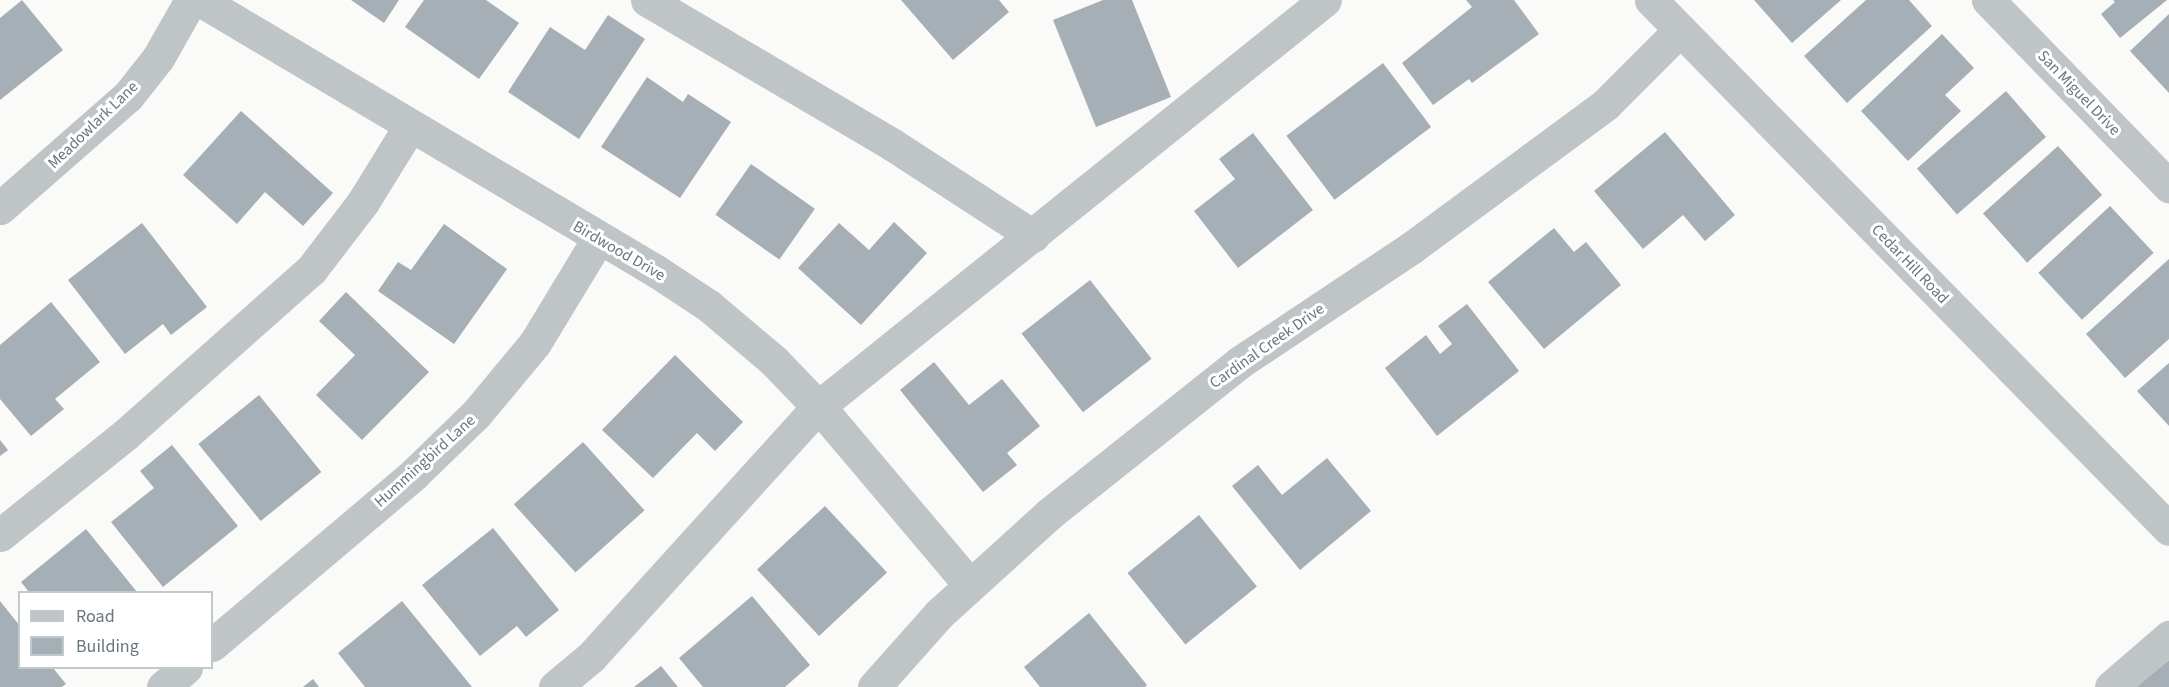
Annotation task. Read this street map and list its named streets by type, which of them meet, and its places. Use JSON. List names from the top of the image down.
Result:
{
  "streets": {
    "street": [
      "San Miguel Drive",
      "Meadowlark Lane",
      "Birdwood Drive",
      "Cedar Hill Road",
      "Cardinal Creek Drive",
      "Hummingbird Lane"
    ]
  },
  "crossings": [
    ["Birdwood Drive", "Cardinal Creek Drive"],
    ["Birdwood Drive", "Hummingbird Lane"],
    ["Cedar Hill Road", "Cardinal Creek Drive"]
  ],
  "legend": ["Road", "Building"]
}
